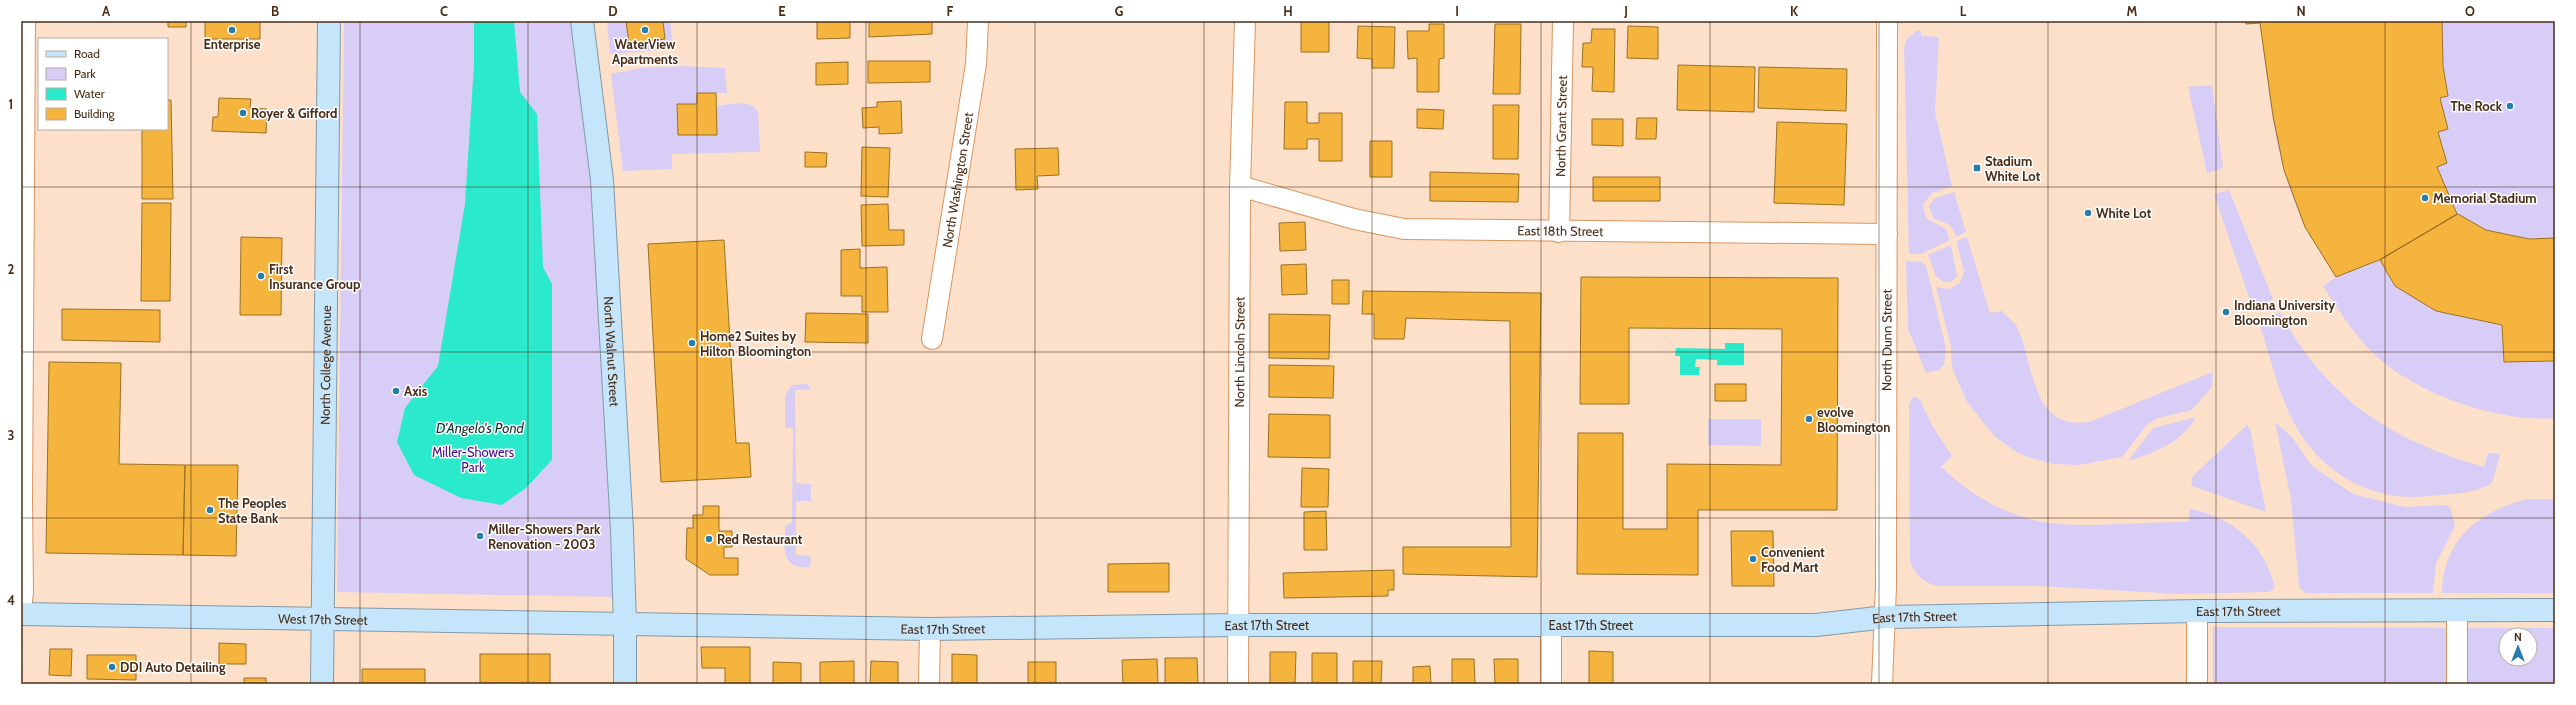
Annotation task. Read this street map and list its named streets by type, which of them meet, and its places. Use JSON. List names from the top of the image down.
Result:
{
  "streets": {
    "main road": [
      "North Walnut Street",
      "North College Avenue",
      "East 17th Street",
      "West 17th Street"
    ],
    "street": [
      "North Grant Street",
      "North Washington Street",
      "East 18th Street",
      "North Dunn Street",
      "North Lincoln Street"
    ]
  },
  "crossings": [
    ["North Grant Street", "East 18th Street"],
    ["East 18th Street", "North Dunn Street"],
    ["East 18th Street", "North Lincoln Street"],
    ["North Dunn Street", "East 17th Street"],
    ["North Walnut Street", "East 17th Street"],
    ["North Walnut Street", "West 17th Street"],
    ["North Lincoln Street", "East 17th Street"],
    ["North College Avenue", "West 17th Street"],
    ["East 17th Street", "West 17th Street"]
  ],
  "water": ["D'Angelo's Pond"],
  "parks": ["Miller-Showers Park"],
  "places": {
    "other": [
      "Enterprise",
      "WaterView Apartments",
      "The Rock",
      "Royer & Gifford",
      "Memorial Stadium",
      "White Lot",
      "First Insurance Group",
      "Indiana University Bloomington",
      "Home2 Suites by Hilton Bloomington",
      "Axis",
      "evolve Bloomington",
      "The Peoples State Bank",
      "Miller-Showers Park Renovation - 2003",
      "Red Restaurant",
      "Convenient Food Mart",
      "DDI Auto Detailing"
    ],
    "transit": ["Stadium White Lot"]
  },
  "legend": [
    "Road",
    "Park",
    "Water",
    "Building"
  ],
  "north": "top",
  "grid": {
    "columns": [
      "A",
      "B",
      "C",
      "D",
      "E",
      "F",
      "G",
      "H",
      "I",
      "J",
      "K",
      "L",
      "M",
      "N",
      "O"
    ],
    "rows": [
      "1",
      "2",
      "3",
      "4"
    ]
  }
}
